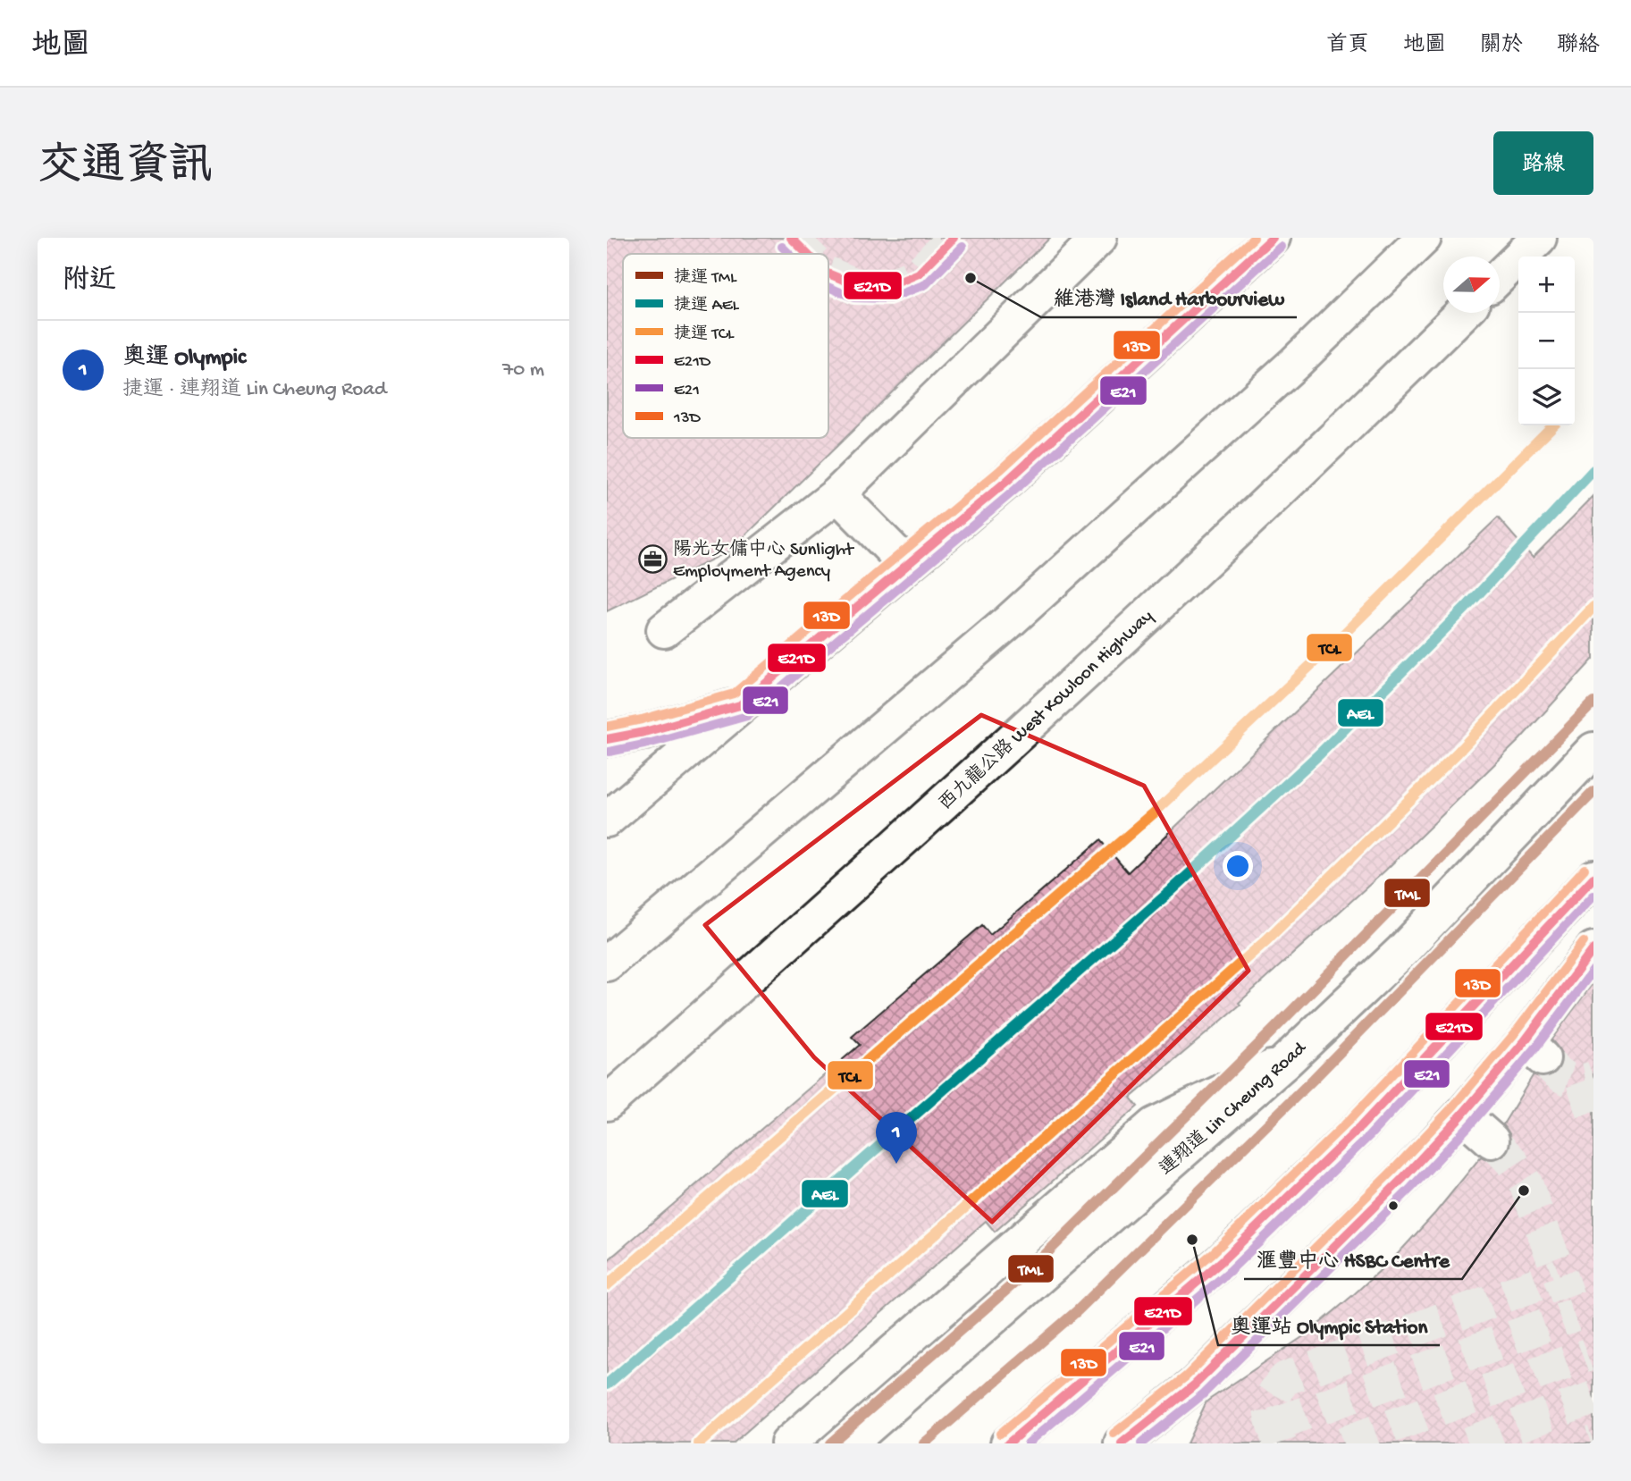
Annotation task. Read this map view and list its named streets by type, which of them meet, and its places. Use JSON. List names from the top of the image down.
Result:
{
  "streets": {
    "main road": ["西九龍公路 West Kowloon Highway", "連翔道 Lin Cheung Road"]
  },
  "places": {
    "other": ["維港灣 Island Harbourview", "滙豐中心 HSBC Centre", "奧運站 Olympic Station"],
    "office": ["陽光女傭中心 Sunlight Employment Agency"]
  },
  "lines": [
    "transit line E21D",
    "transit line 13D",
    "transit line E21",
    "metro line TCL",
    "metro line AEL",
    "metro line TML"
  ],
  "legend": [
    "捷運 TML",
    "捷運 AEL",
    "捷運 TCL",
    "E21D",
    "E21",
    "13D"
  ],
  "north": "right",
  "page": {
    "header": "地圖",
    "nav": [
      "首頁",
      "地圖",
      "關於",
      "聯絡"
    ],
    "title": "交通資訊",
    "buttons": "路線",
    "heading": "附近",
    "map_buttons": ["+", "−"],
    "list": [
      {
        "mark": "1",
        "name": "奧運 Olympic",
        "note": "捷運 · 連翔道 Lin Cheung Road",
        "value": "70 m"
      }
    ],
    "pins": "1"
  }
}
